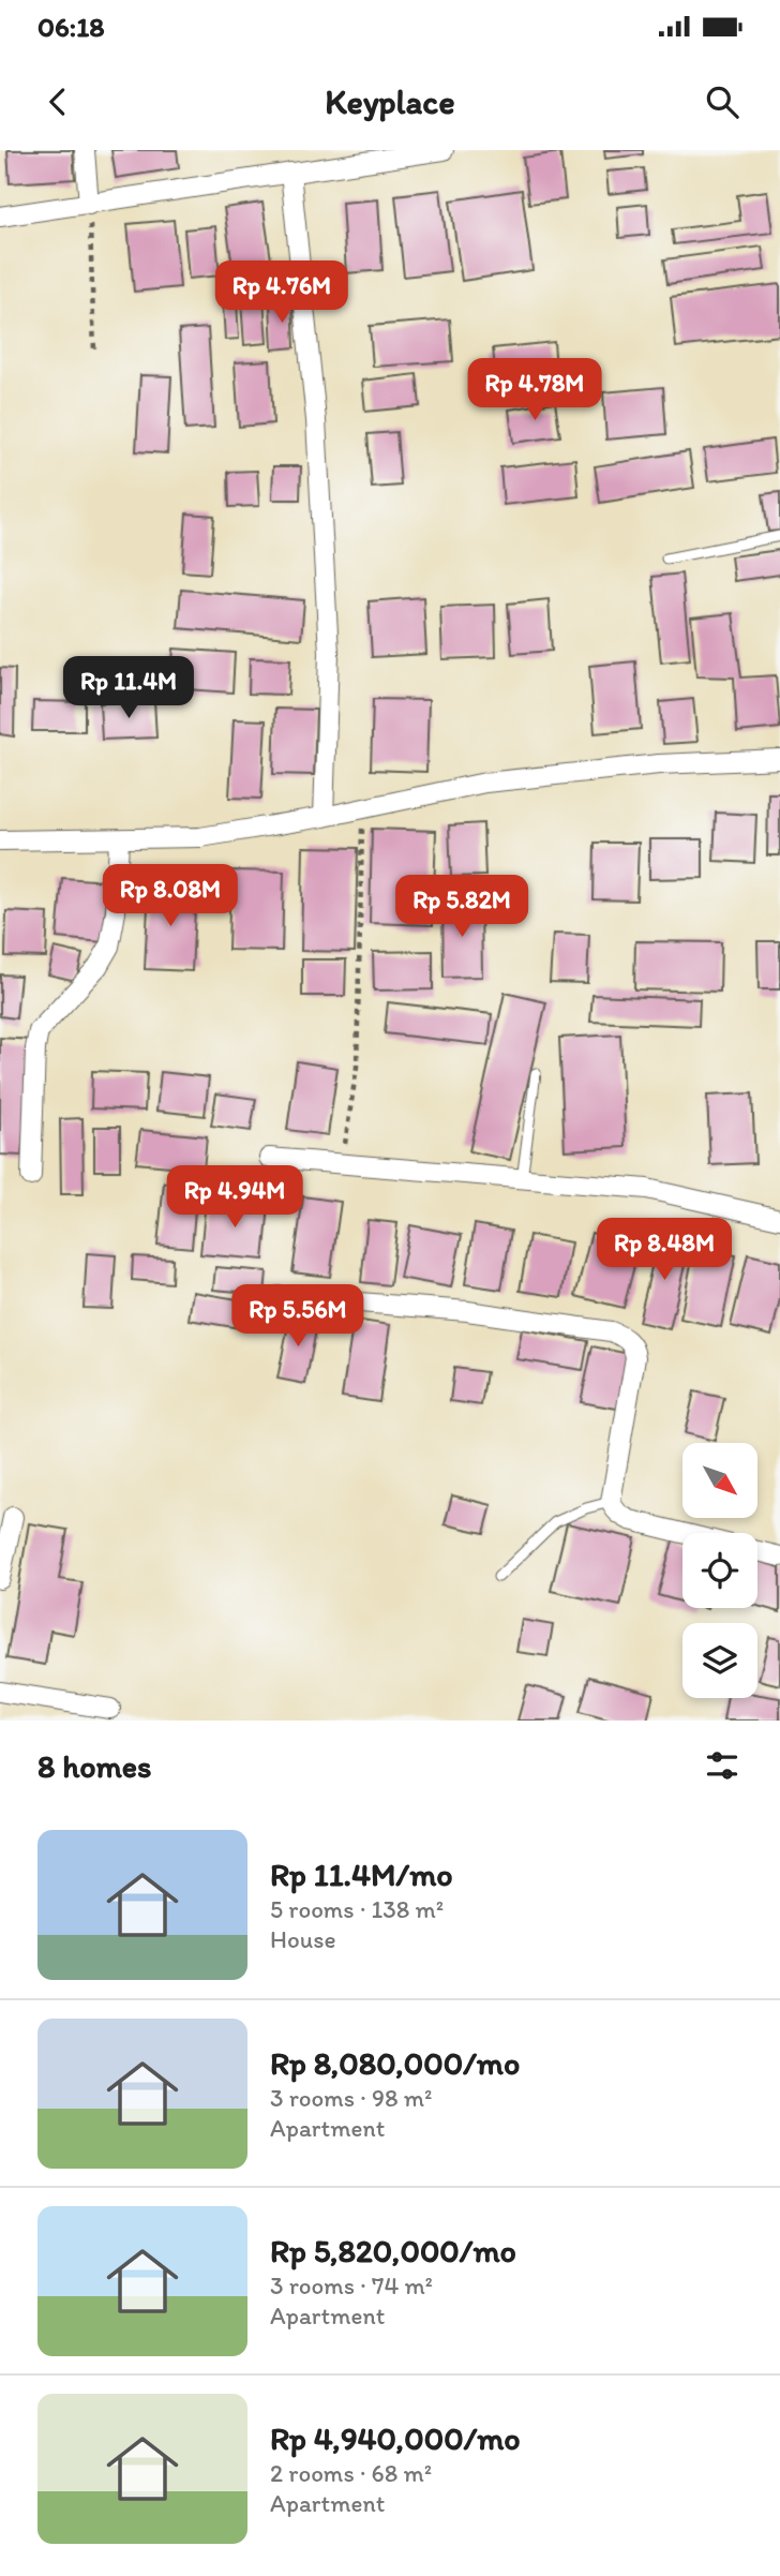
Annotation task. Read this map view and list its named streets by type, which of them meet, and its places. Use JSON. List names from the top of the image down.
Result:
{
  "north": "bottom right",
  "page": {
    "status": "06:18",
    "header": "Keyplace",
    "price": [
      "Rp 4.76M",
      "Rp 4.78M",
      "Rp 11.4M",
      "Rp 8.08M",
      "Rp 5.82M",
      "Rp 4.94M",
      "Rp 8.48M",
      "Rp 5.56M"
    ],
    "heading": "8 homes",
    "list": [
      {
        "name": "Rp 11.4M/mo",
        "note": "5 rooms · 138 m² · House"
      },
      {
        "name": "Rp 8,080,000/mo",
        "note": "3 rooms · 98 m² · Apartment"
      },
      {
        "name": "Rp 5,820,000/mo",
        "note": "3 rooms · 74 m² · Apartment"
      },
      {
        "name": "Rp 4,940,000/mo",
        "note": "2 rooms · 68 m² · Apartment"
      }
    ]
  }
}
